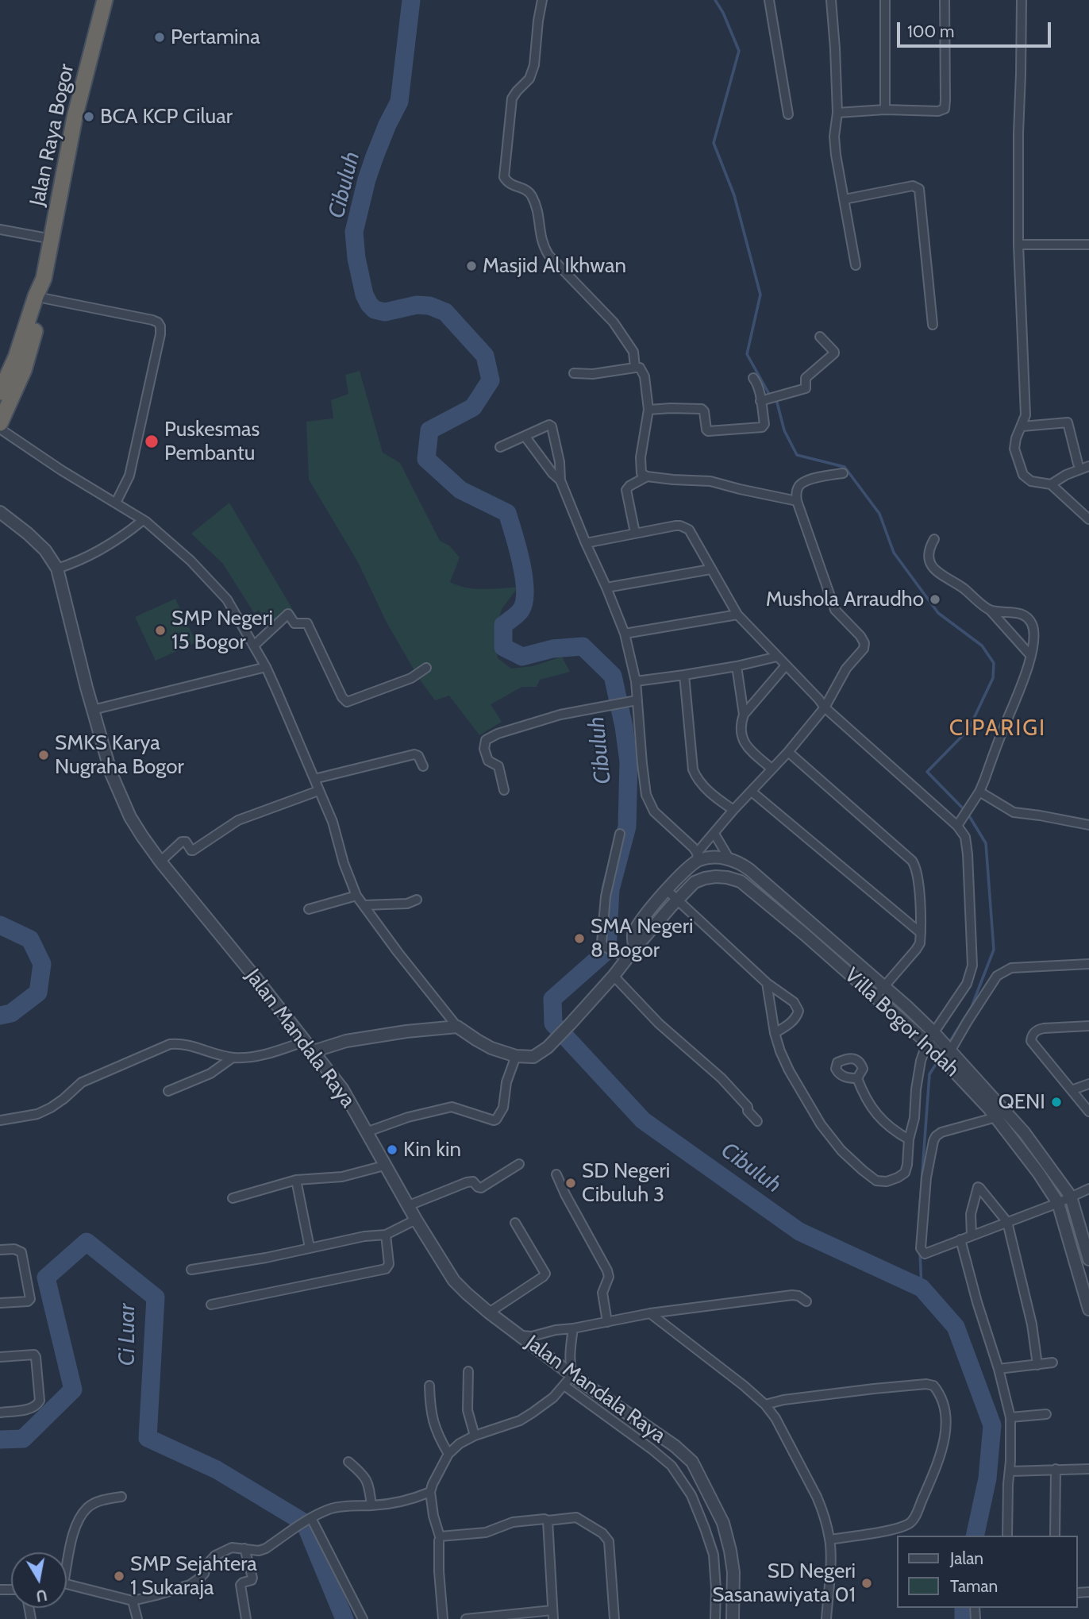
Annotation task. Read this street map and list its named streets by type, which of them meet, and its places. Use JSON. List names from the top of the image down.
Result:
{
  "streets": {
    "highway": ["Jalan Raya Bogor"],
    "street": ["Villa Bogor Indah", "Jalan Mandala Raya"]
  },
  "districts": ["CIPARIGI"],
  "water": ["Cibuluh", "Ci Luar"],
  "places": [
    "Pertamina",
    "BCA KCP Ciluar",
    "Masjid Al Ikhwan",
    "Puskesmas Pembantu",
    "Mushola Arraudho",
    "SMP Negeri 15 Bogor",
    "SMKS Karya Nugraha Bogor",
    "SMA Negeri 8 Bogor",
    "QENI",
    "Kin kin",
    "SD Negeri Cibuluh 3",
    "SMP Sejahtera 1 Sukaraja",
    "SD Negeri Sasanawiyata 01"
  ],
  "legend": ["Jalan", "Taman"],
  "scale_bar": "100 m",
  "north": "bottom"
}
